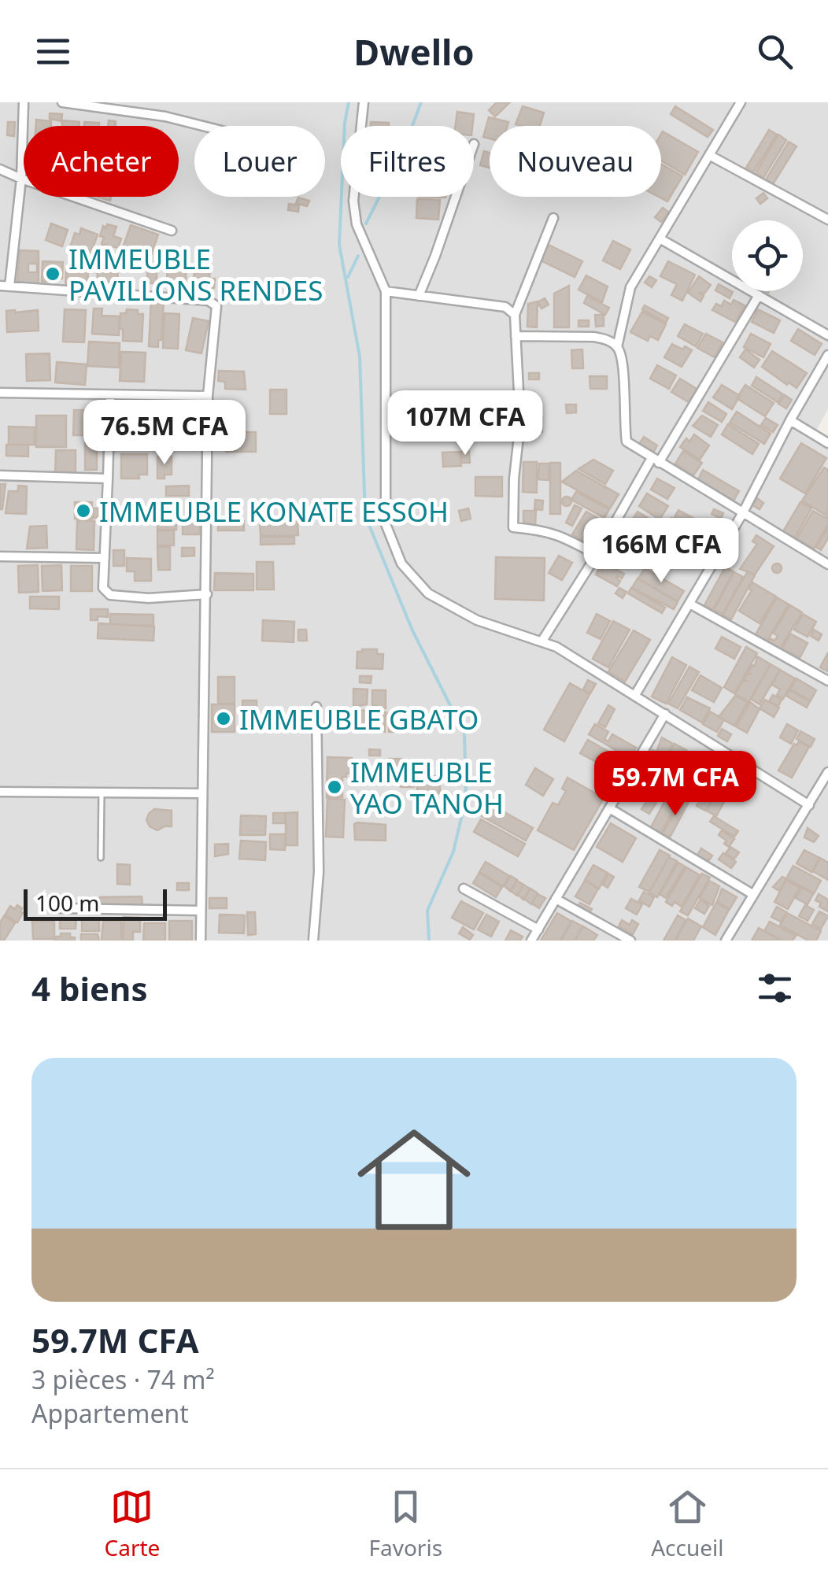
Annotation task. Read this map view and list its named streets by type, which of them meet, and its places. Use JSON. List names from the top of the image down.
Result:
{
  "places": [
    "IMMEUBLE PAVILLONS RENDES",
    "IMMEUBLE KONATE ESSOH",
    "IMMEUBLE GBATO",
    "IMMEUBLE YAO TANOH"
  ],
  "scale_bar": "100 m",
  "page": {
    "header": "Dwello",
    "chip": [
      "Acheter",
      "Louer",
      "Filtres",
      "Nouveau"
    ],
    "price": [
      "107M CFA",
      "76.5M CFA",
      "166M CFA",
      "59.7M CFA"
    ],
    "scale": "100 m",
    "heading": "4 biens",
    "list": [
      {
        "name": "59.7M CFA",
        "note": "3 pièces · 74 m² · Appartement"
      }
    ],
    "tabs": ["Carte", "Favoris", "Accueil"]
  }
}
